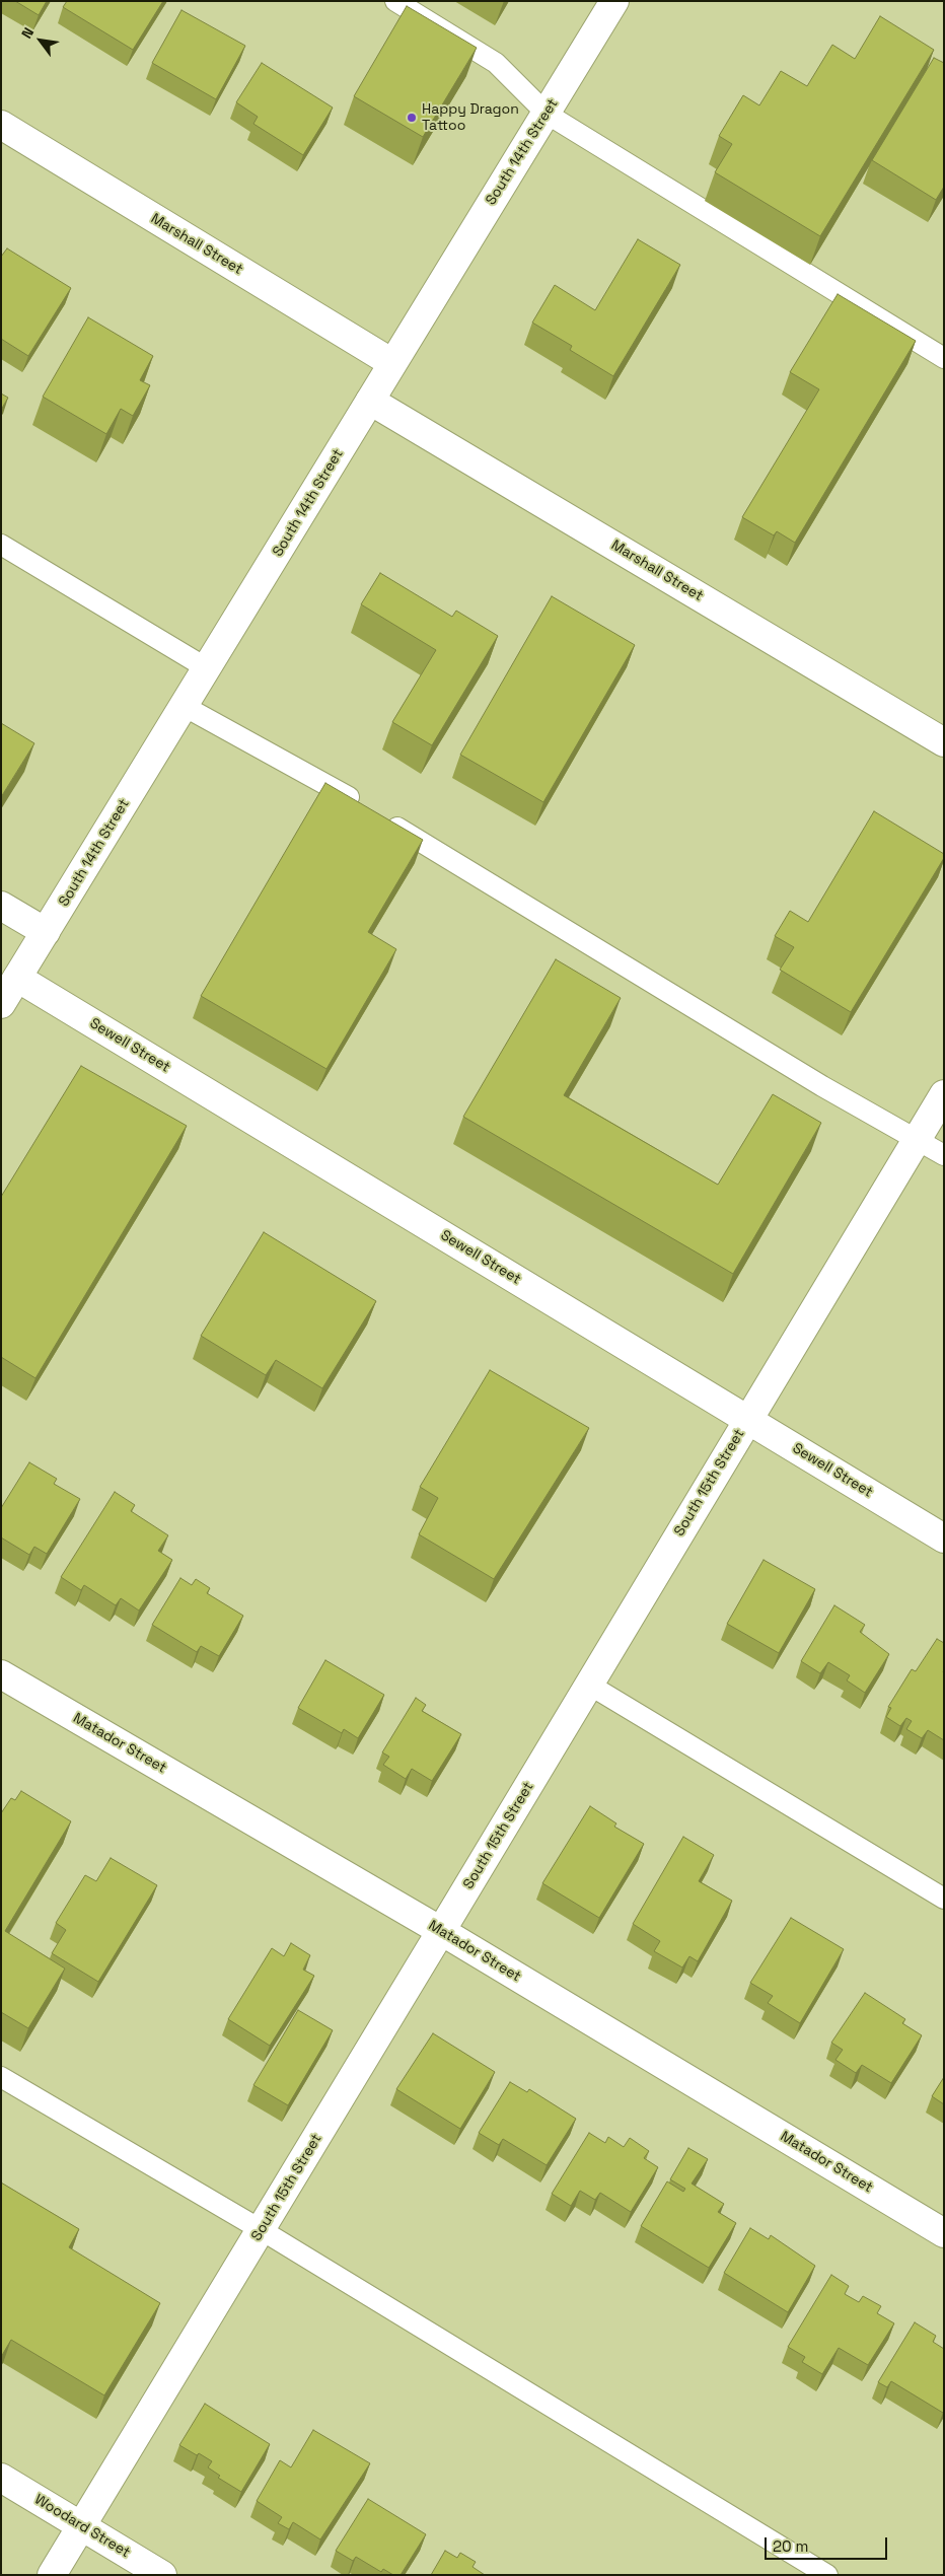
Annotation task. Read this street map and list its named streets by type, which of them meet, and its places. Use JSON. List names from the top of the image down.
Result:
{
  "streets": {
    "street": [
      "South 14th Street",
      "Marshall Street",
      "Sewell Street",
      "South 15th Street",
      "Matador Street",
      "Woodard Street"
    ]
  },
  "crossings": [
    ["South 14th Street", "Marshall Street"],
    ["South 14th Street", "Sewell Street"],
    ["Sewell Street", "South 15th Street"],
    ["South 15th Street", "Matador Street"],
    ["South 15th Street", "Woodard Street"]
  ],
  "places": ["Happy Dragon Tattoo"],
  "scale_bar": "20 m",
  "north": "top left"
}
